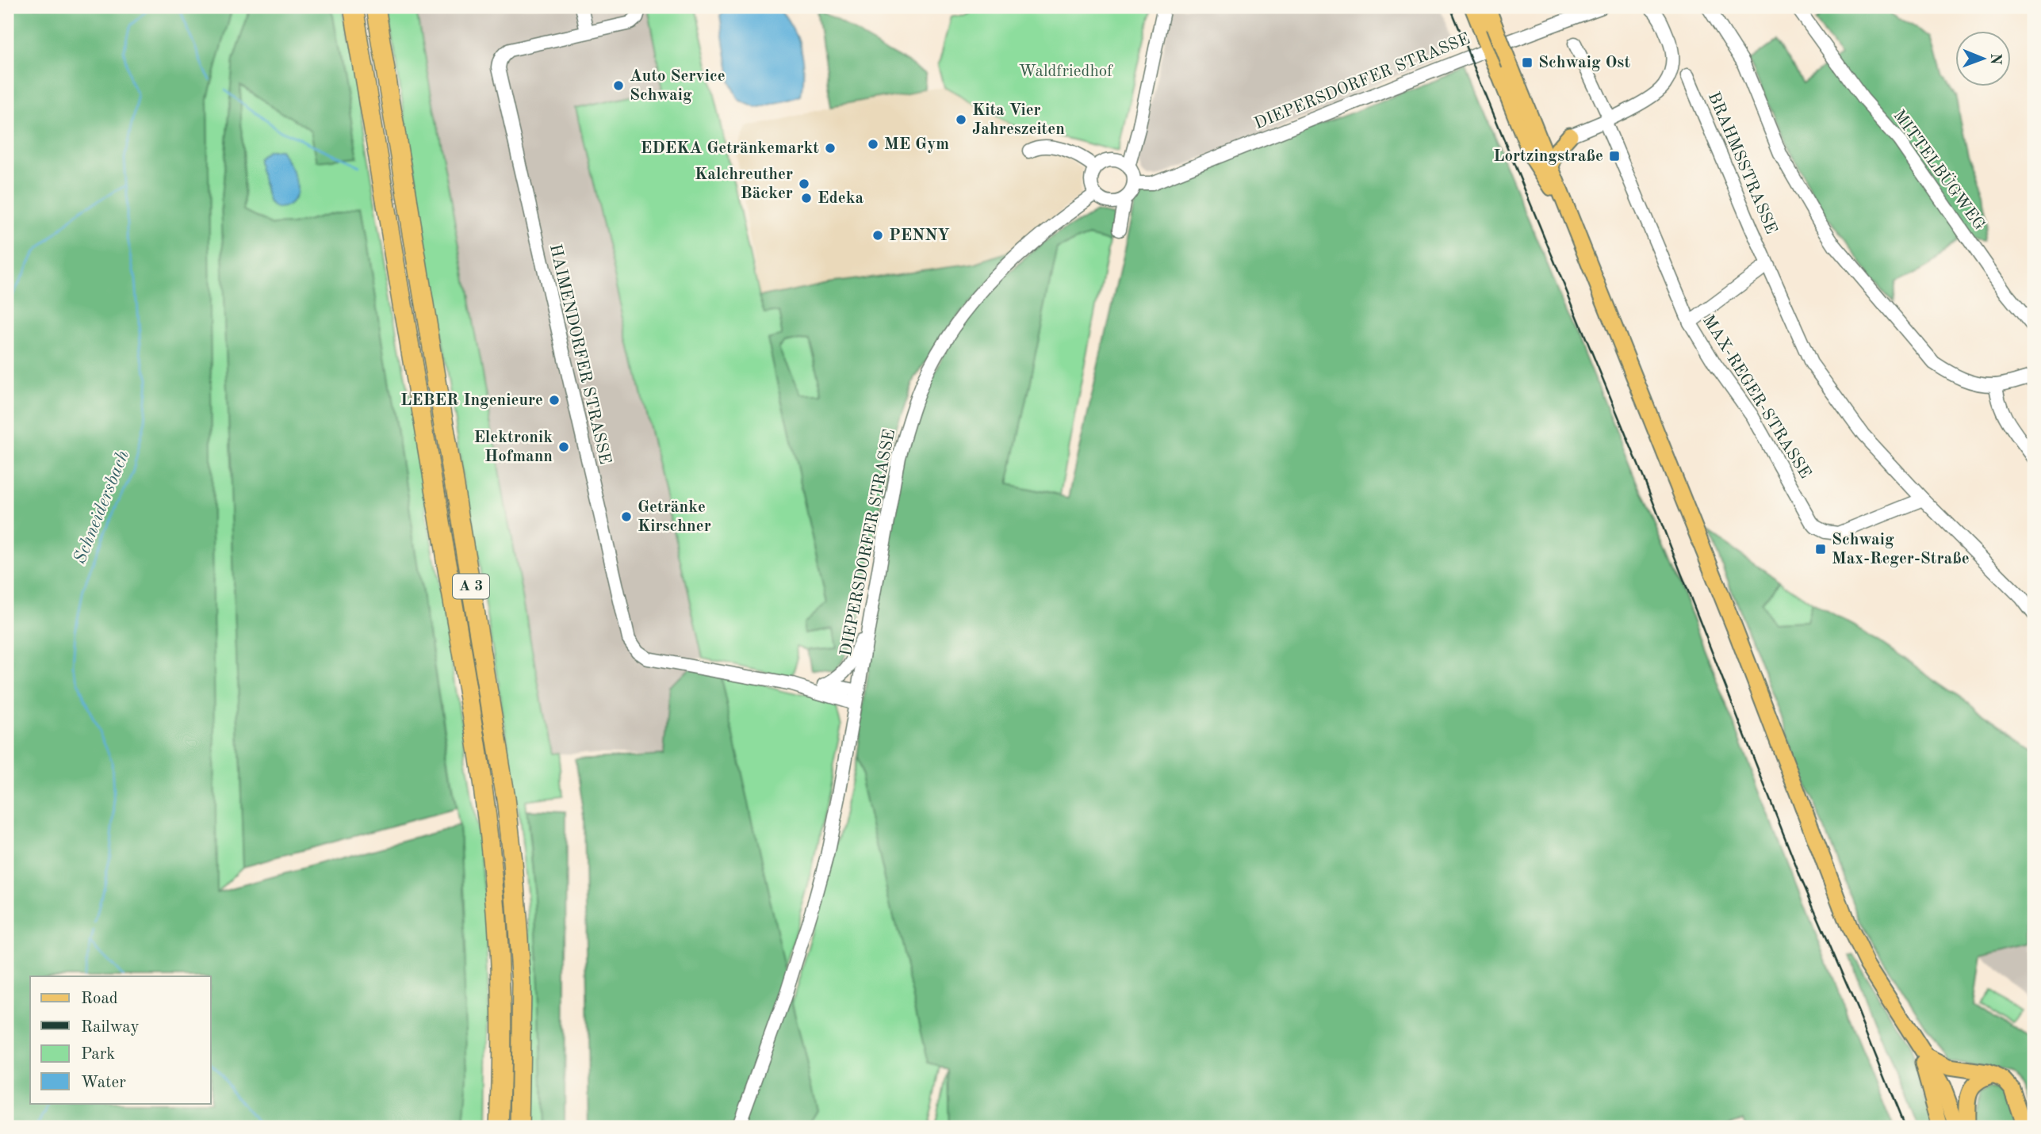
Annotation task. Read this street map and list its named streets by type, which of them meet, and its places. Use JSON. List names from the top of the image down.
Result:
{
  "streets": {
    "highway": ["A 3"],
    "street": [
      "DIEPERSDORFER STRASSE",
      "BRAHMSSTRASSE",
      "MITTELBÜGWEG",
      "HAIMENDORFER STRASSE",
      "MAX-REGER-STRASSE"
    ]
  },
  "crossings": [
    ["DIEPERSDORFER STRASSE", "HAIMENDORFER STRASSE"],
    ["BRAHMSSTRASSE", "MAX-REGER-STRASSE"]
  ],
  "water": ["Schneidersbach"],
  "parks": ["Waldfriedhof"],
  "places": {
    "transit": ["Schwaig Ost", "Lortzingstraße", "Schwaig Max-Reger-Straße"],
    "other": [
      "Auto Service Schwaig",
      "Kita Vier Jahreszeiten",
      "ME Gym",
      "EDEKA Getränkemarkt",
      "Kalchreuther Bäcker",
      "Edeka",
      "PENNY",
      "LEBER Ingenieure",
      "Elektronik Hofmann",
      "Getränke Kirschner"
    ]
  },
  "legend": [
    "Road",
    "Railway",
    "Park",
    "Water"
  ],
  "north": "right"
}
